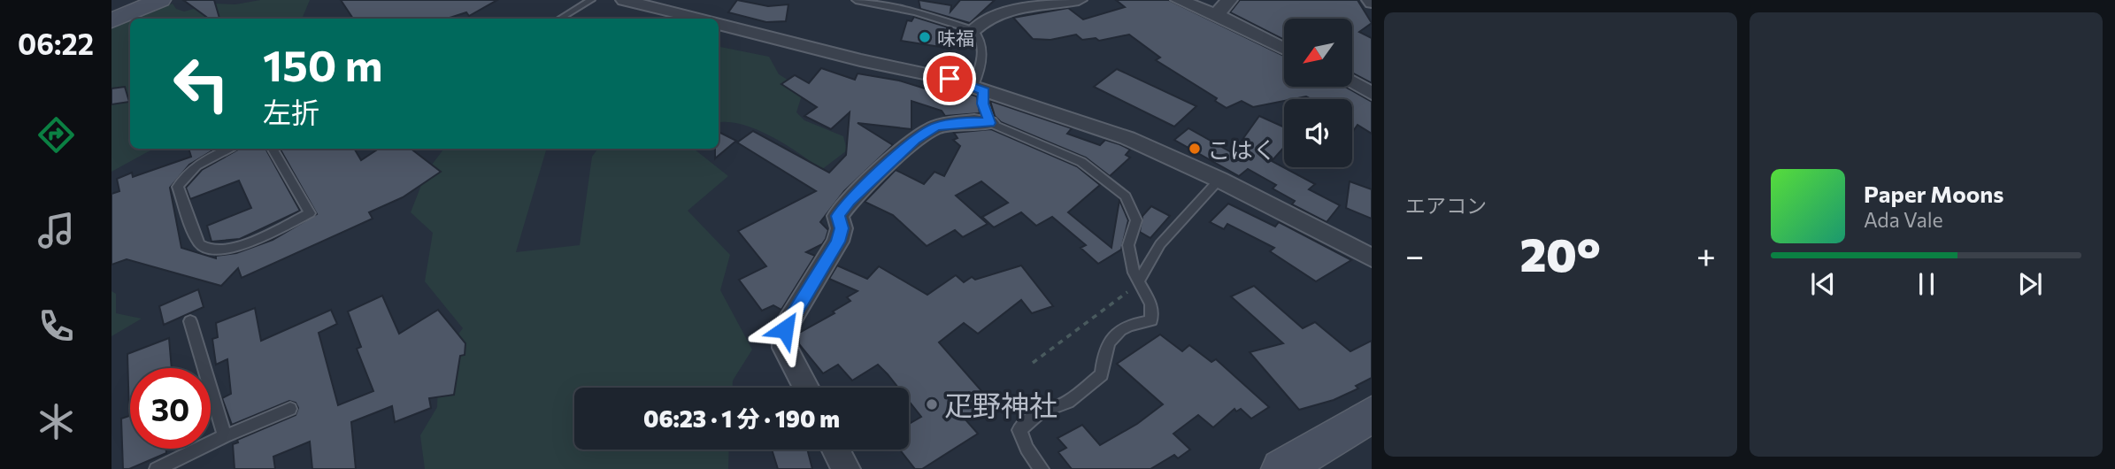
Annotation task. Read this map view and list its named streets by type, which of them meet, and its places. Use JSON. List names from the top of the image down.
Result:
{
  "places": ["味福", "こはく", "疋野神社"],
  "north": "bottom left",
  "page": {
    "tabs": "06:22",
    "tile": "エアコン",
    "turn": ["150 m", "左折"],
    "song": ["Paper Moons", "Ada Vale"],
    "heat": ["−", "20°", "+"],
    "limit": "30",
    "trip": "06:23 · 1 分 · 190 m"
  }
}
